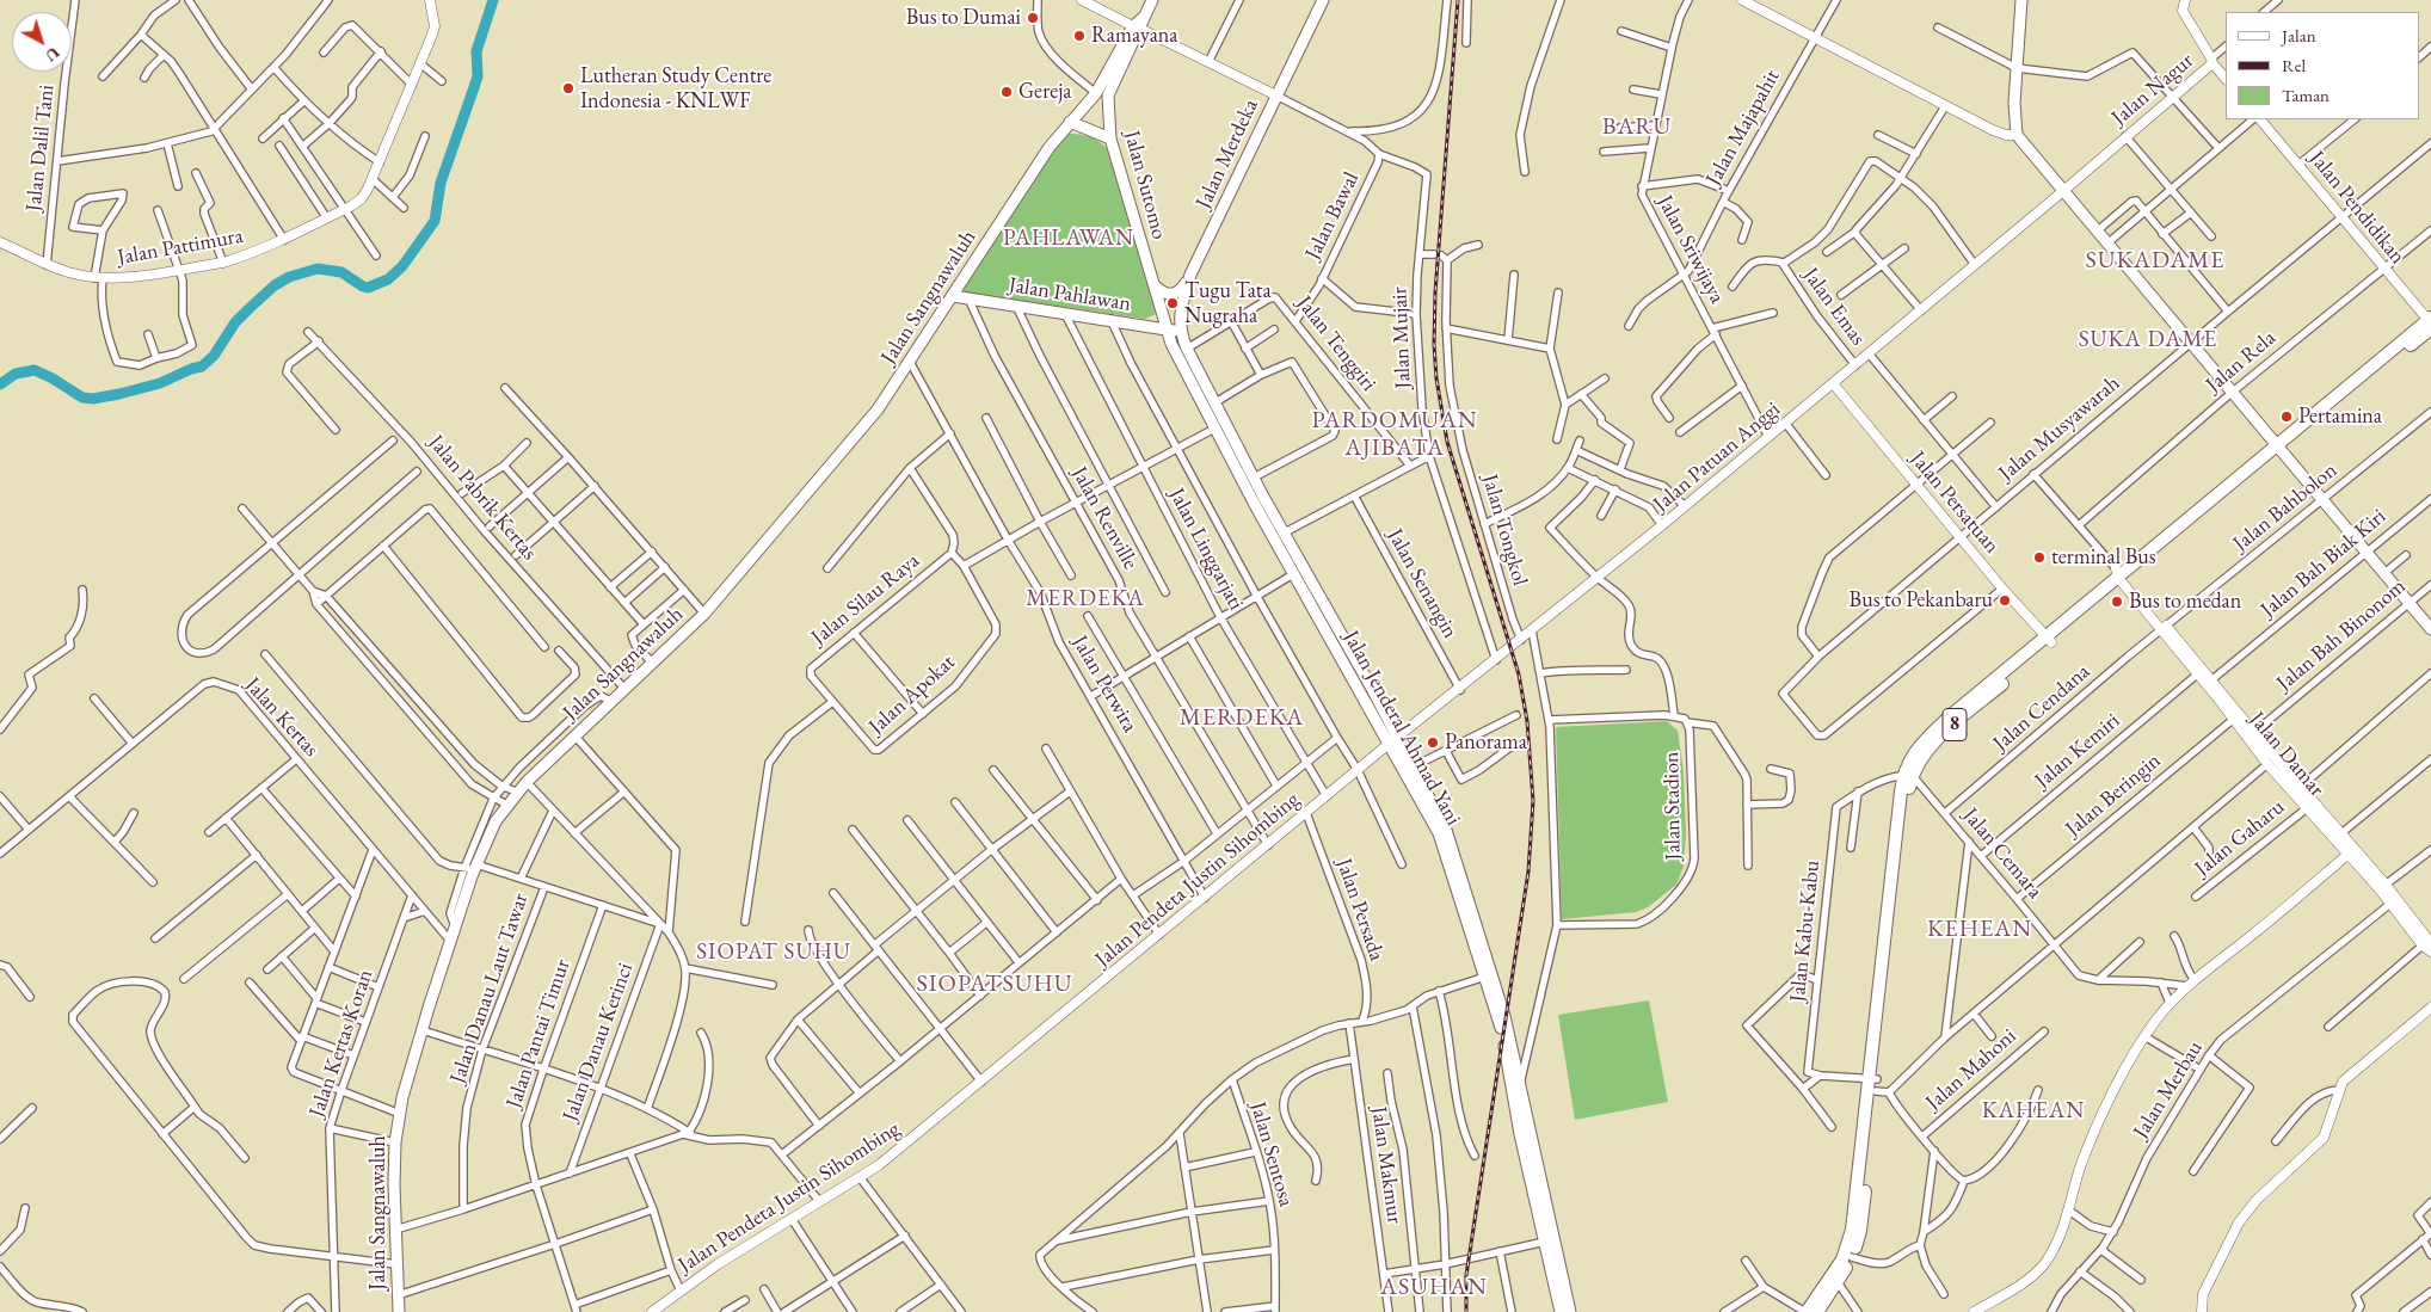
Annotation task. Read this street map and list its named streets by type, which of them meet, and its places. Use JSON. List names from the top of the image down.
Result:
{
  "streets": {
    "highway": ["8"],
    "main road": [
      "Jalan Merdeka",
      "Jalan Sutomo",
      "Jalan Pahlawan",
      "Jalan Sangnawaluh",
      "Jalan Jenderal Ahmad Yani"
    ],
    "street": [
      "Jalan Nagur",
      "Jalan Majapahit",
      "Jalan Dalil Tani",
      "Jalan Pendidikan",
      "Jalan Bawal",
      "Jalan Pattimura",
      "Jalan Sriwijaya",
      "Jalan Emas",
      "Jalan Mujair",
      "Jalan Tenggiri",
      "Jalan Rela",
      "Jalan Musyawarah",
      "Jalan Patuan Anggi",
      "Jalan Pabrik Kertas",
      "Jalan Persatuan",
      "Jalan Bahbolon",
      "Jalan Renville",
      "Jalan Tongkol",
      "Jalan Linggarjati",
      "Jalan Bah Biak Kiri",
      "Jalan Senangin",
      "Jalan Silau Raya",
      "Jalan Bah Binonom",
      "Jalan Perwira",
      "Jalan Apokat",
      "Jalan Cendana",
      "Jalan Kertas",
      "Jalan Kemiri",
      "Jalan Damar",
      "Jalan Beringin",
      "Jalan Stadion",
      "Jalan Gaharu",
      "Jalan Cemara",
      "Jalan Pendeta Justin Sihombing",
      "Jalan Persada",
      "Jalan Kabu-Kabu",
      "Jalan Danau Laut Tawar",
      "Jalan Pantai Timur",
      "Jalan Danau Kerinci",
      "Jalan Kertas Koran",
      "Jalan Mahoni",
      "Jalan Merbau",
      "Jalan Sentosa",
      "Jalan Makmur"
    ]
  },
  "crossings": [
    ["Jalan Nagur", "Jalan Patuan Anggi"],
    ["Jalan Majapahit", "Jalan Sriwijaya"],
    ["Jalan Dalil Tani", "Jalan Pattimura"],
    ["Jalan Merdeka", "Jalan Pahlawan"],
    ["Jalan Merdeka", "Jalan Mujair"],
    ["Jalan Merdeka", "Jalan Jenderal Ahmad Yani"],
    ["Jalan Sutomo", "Jalan Pahlawan"],
    ["Jalan Sutomo", "Jalan Sangnawaluh"],
    ["Jalan Sutomo", "Jalan Jenderal Ahmad Yani"],
    ["Jalan Pendidikan", "Jalan Rela"],
    ["Jalan Pendidikan", "Jalan Musyawarah"],
    ["Jalan Pendidikan", "8"],
    ["Jalan Bawal", "Jalan Mujair"],
    ["Jalan Bawal", "Jalan Tenggiri"],
    ["Jalan Sriwijaya", "Jalan Patuan Anggi"],
    ["Jalan Pahlawan", "Jalan Sangnawaluh"],
    ["Jalan Pahlawan", "Jalan Renville"],
    ["Jalan Pahlawan", "Jalan Linggarjati"],
    ["Jalan Pahlawan", "Jalan Jenderal Ahmad Yani"],
    ["Jalan Sangnawaluh", "Jalan Pabrik Kertas"],
    ["Jalan Sangnawaluh", "Jalan Perwira"],
    ["Jalan Sangnawaluh", "Jalan Kertas"],
    ["Jalan Emas", "Jalan Patuan Anggi"],
    ["Jalan Mujair", "Jalan Patuan Anggi"],
    ["Jalan Tenggiri", "Jalan Jenderal Ahmad Yani"],
    ["Jalan Musyawarah", "Jalan Persatuan"],
    ["Jalan Patuan Anggi", "Jalan Persatuan"],
    ["Jalan Patuan Anggi", "Jalan Tongkol"],
    ["Jalan Patuan Anggi", "Jalan Senangin"],
    ["Jalan Patuan Anggi", "Jalan Jenderal Ahmad Yani"],
    ["Jalan Patuan Anggi", "Jalan Pendeta Justin Sihombing"],
    ["Jalan Persatuan", "8"],
    ["Jalan Bahbolon", "Jalan Cendana"],
    ["Jalan Bahbolon", "Jalan Damar"],
    ["Jalan Renville", "Jalan Pendeta Justin Sihombing"],
    ["Jalan Linggarjati", "Jalan Pendeta Justin Sihombing"],
    ["Jalan Bah Biak Kiri", "Jalan Damar"],
    ["Jalan Silau Raya", "Jalan Apokat"],
    ["Jalan Bah Binonom", "Jalan Damar"],
    ["Jalan Perwira", "Jalan Pendeta Justin Sihombing"],
    ["Jalan Cendana", "Jalan Damar"],
    ["Jalan Cendana", "Jalan Cemara"],
    ["Jalan Kertas", "Jalan Kertas Koran"],
    ["8", "Jalan Damar"],
    ["8", "Jalan Cemara"],
    ["8", "Jalan Kabu-Kabu"],
    ["Jalan Jenderal Ahmad Yani", "Jalan Pendeta Justin Sihombing"],
    ["Jalan Kemiri", "Jalan Damar"],
    ["Jalan Kemiri", "Jalan Cemara"],
    ["Jalan Damar", "Jalan Beringin"],
    ["Jalan Damar", "Jalan Gaharu"],
    ["Jalan Damar", "Jalan Merbau"],
    ["Jalan Beringin", "Jalan Cemara"],
    ["Jalan Cemara", "Jalan Kabu-Kabu"],
    ["Jalan Pendeta Justin Sihombing", "Jalan Persada"]
  ],
  "districts": [
    "BARU",
    "PAHLAWAN",
    "SUKADAME",
    "SUKA DAME",
    "PARDOMUAN AJIBATA",
    "MERDEKA",
    "MERDEKA",
    "KEHEAN",
    "SIOPAT SUHU",
    "SIOPATSUHU",
    "KAHEAN",
    "ASUHAN"
  ],
  "places": [
    "Bus to Dumai",
    "Ramayana",
    "Lutheran Study Centre Indonesia - KNLWF",
    "Gereja",
    "Tugu Tata Nugraha",
    "Pertamina",
    "terminal Bus",
    "Bus to Pekanbaru",
    "Bus to medan",
    "Panorama"
  ],
  "legend": ["Jalan", "Rel", "Taman"],
  "north": "bottom right"
}
